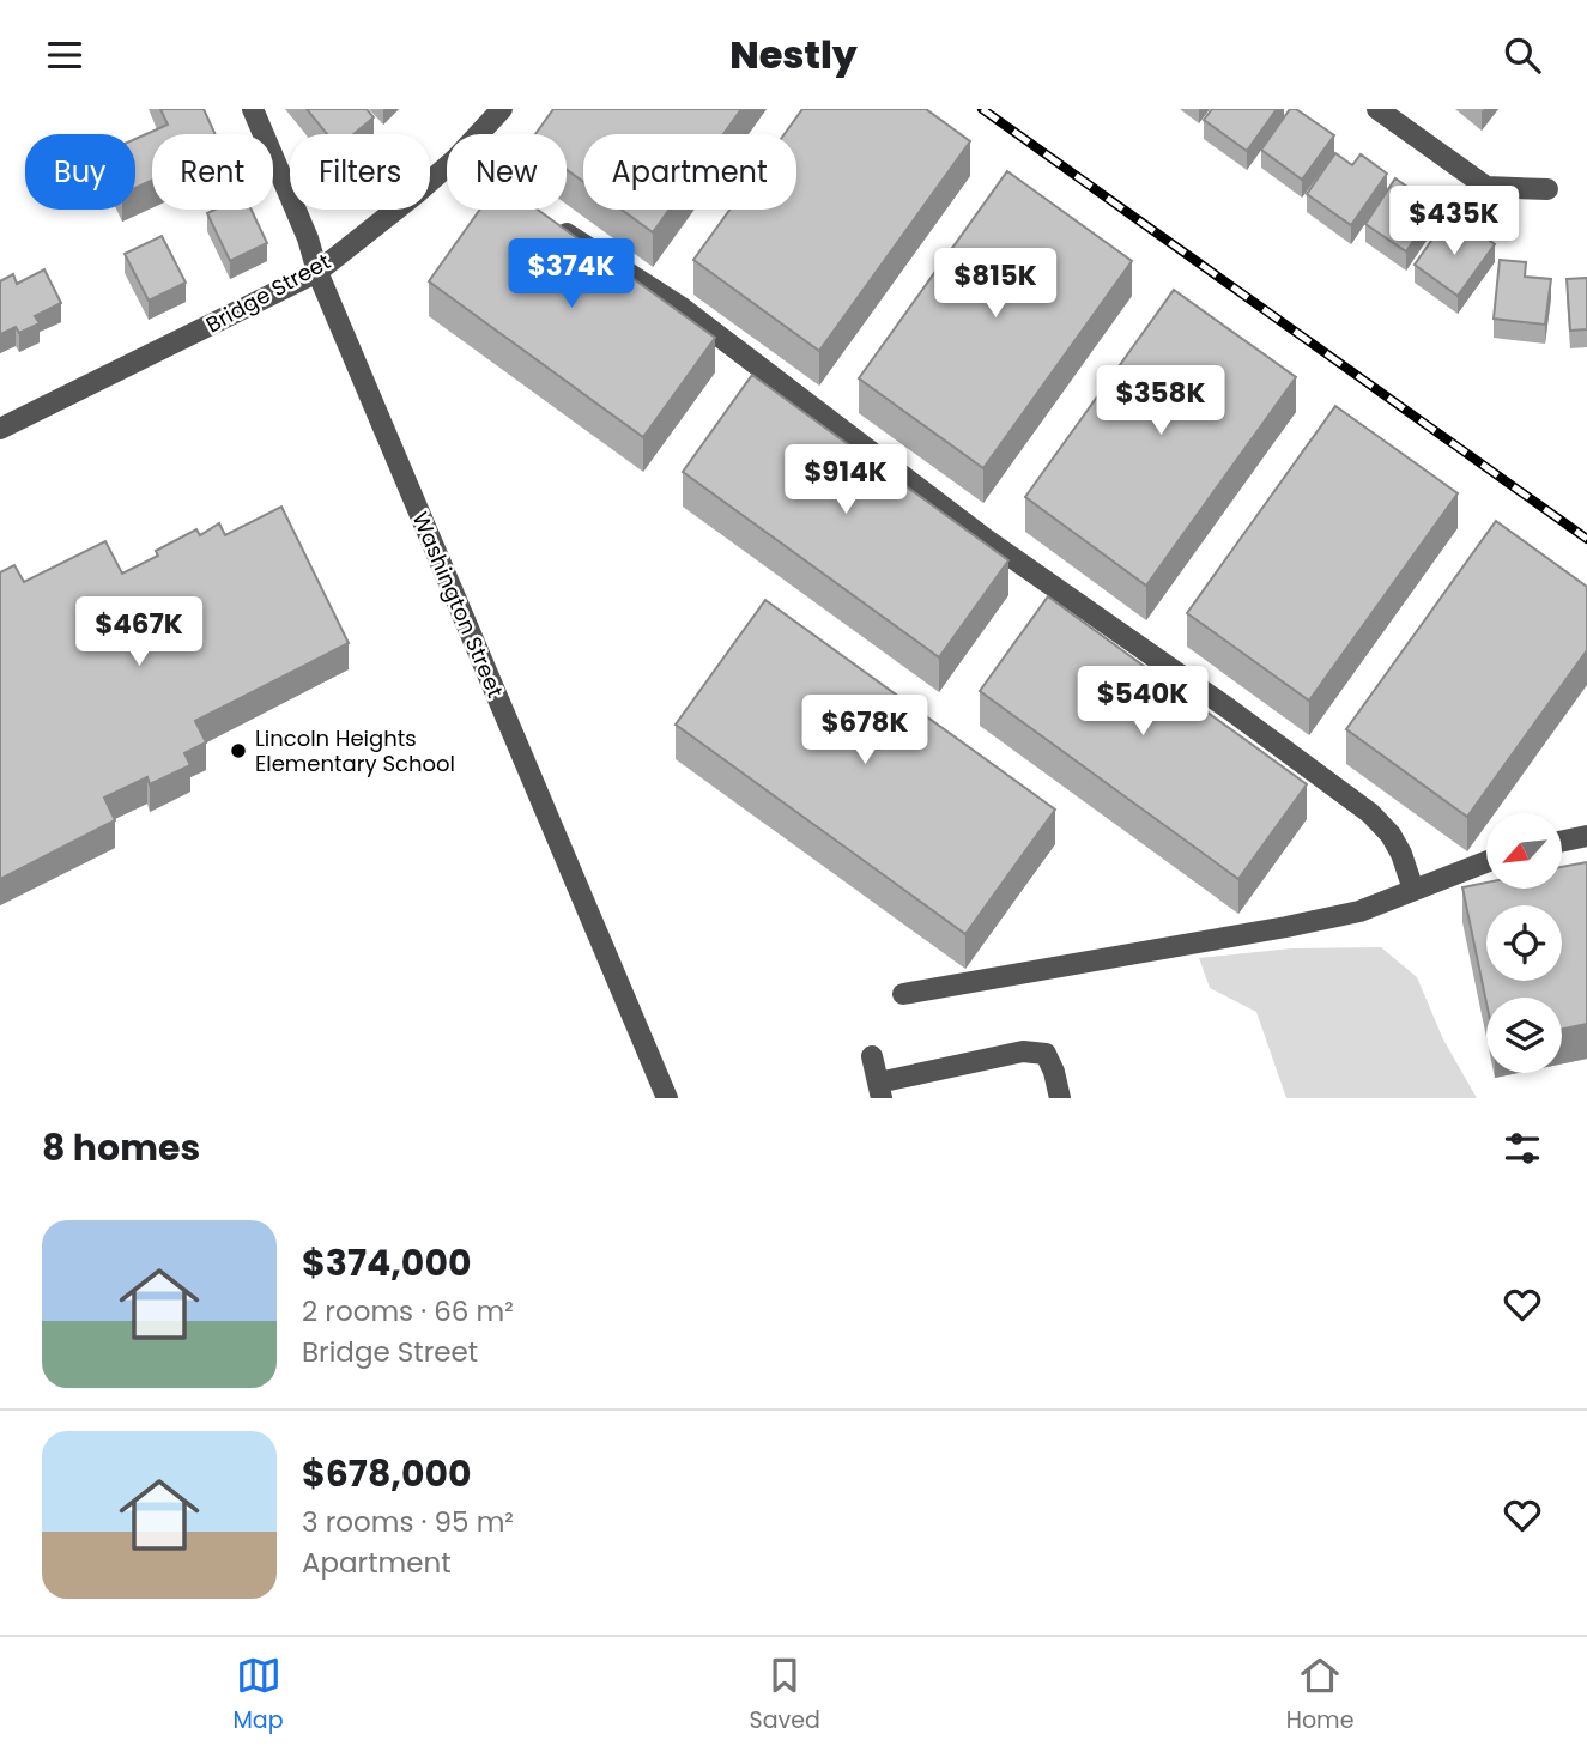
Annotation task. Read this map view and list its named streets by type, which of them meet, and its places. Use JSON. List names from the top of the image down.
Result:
{
  "streets": {
    "street": ["Bridge Street", "Washington Street"]
  },
  "crossings": [
    ["Bridge Street", "Washington Street"]
  ],
  "places": ["Lincoln Heights Elementary School"],
  "north": "bottom left",
  "page": {
    "header": "Nestly",
    "chip": [
      "Buy",
      "Rent",
      "Filters",
      "New",
      "Apartment"
    ],
    "price": [
      "$435K",
      "$374K",
      "$815K",
      "$358K",
      "$914K",
      "$467K",
      "$540K",
      "$678K"
    ],
    "heading": "8 homes",
    "list": [
      {
        "name": "$374,000",
        "note": "2 rooms · 66 m² · Bridge Street"
      },
      {
        "name": "$678,000",
        "note": "3 rooms · 95 m² · Apartment"
      }
    ],
    "tabs": ["Map", "Saved", "Home"]
  }
}
